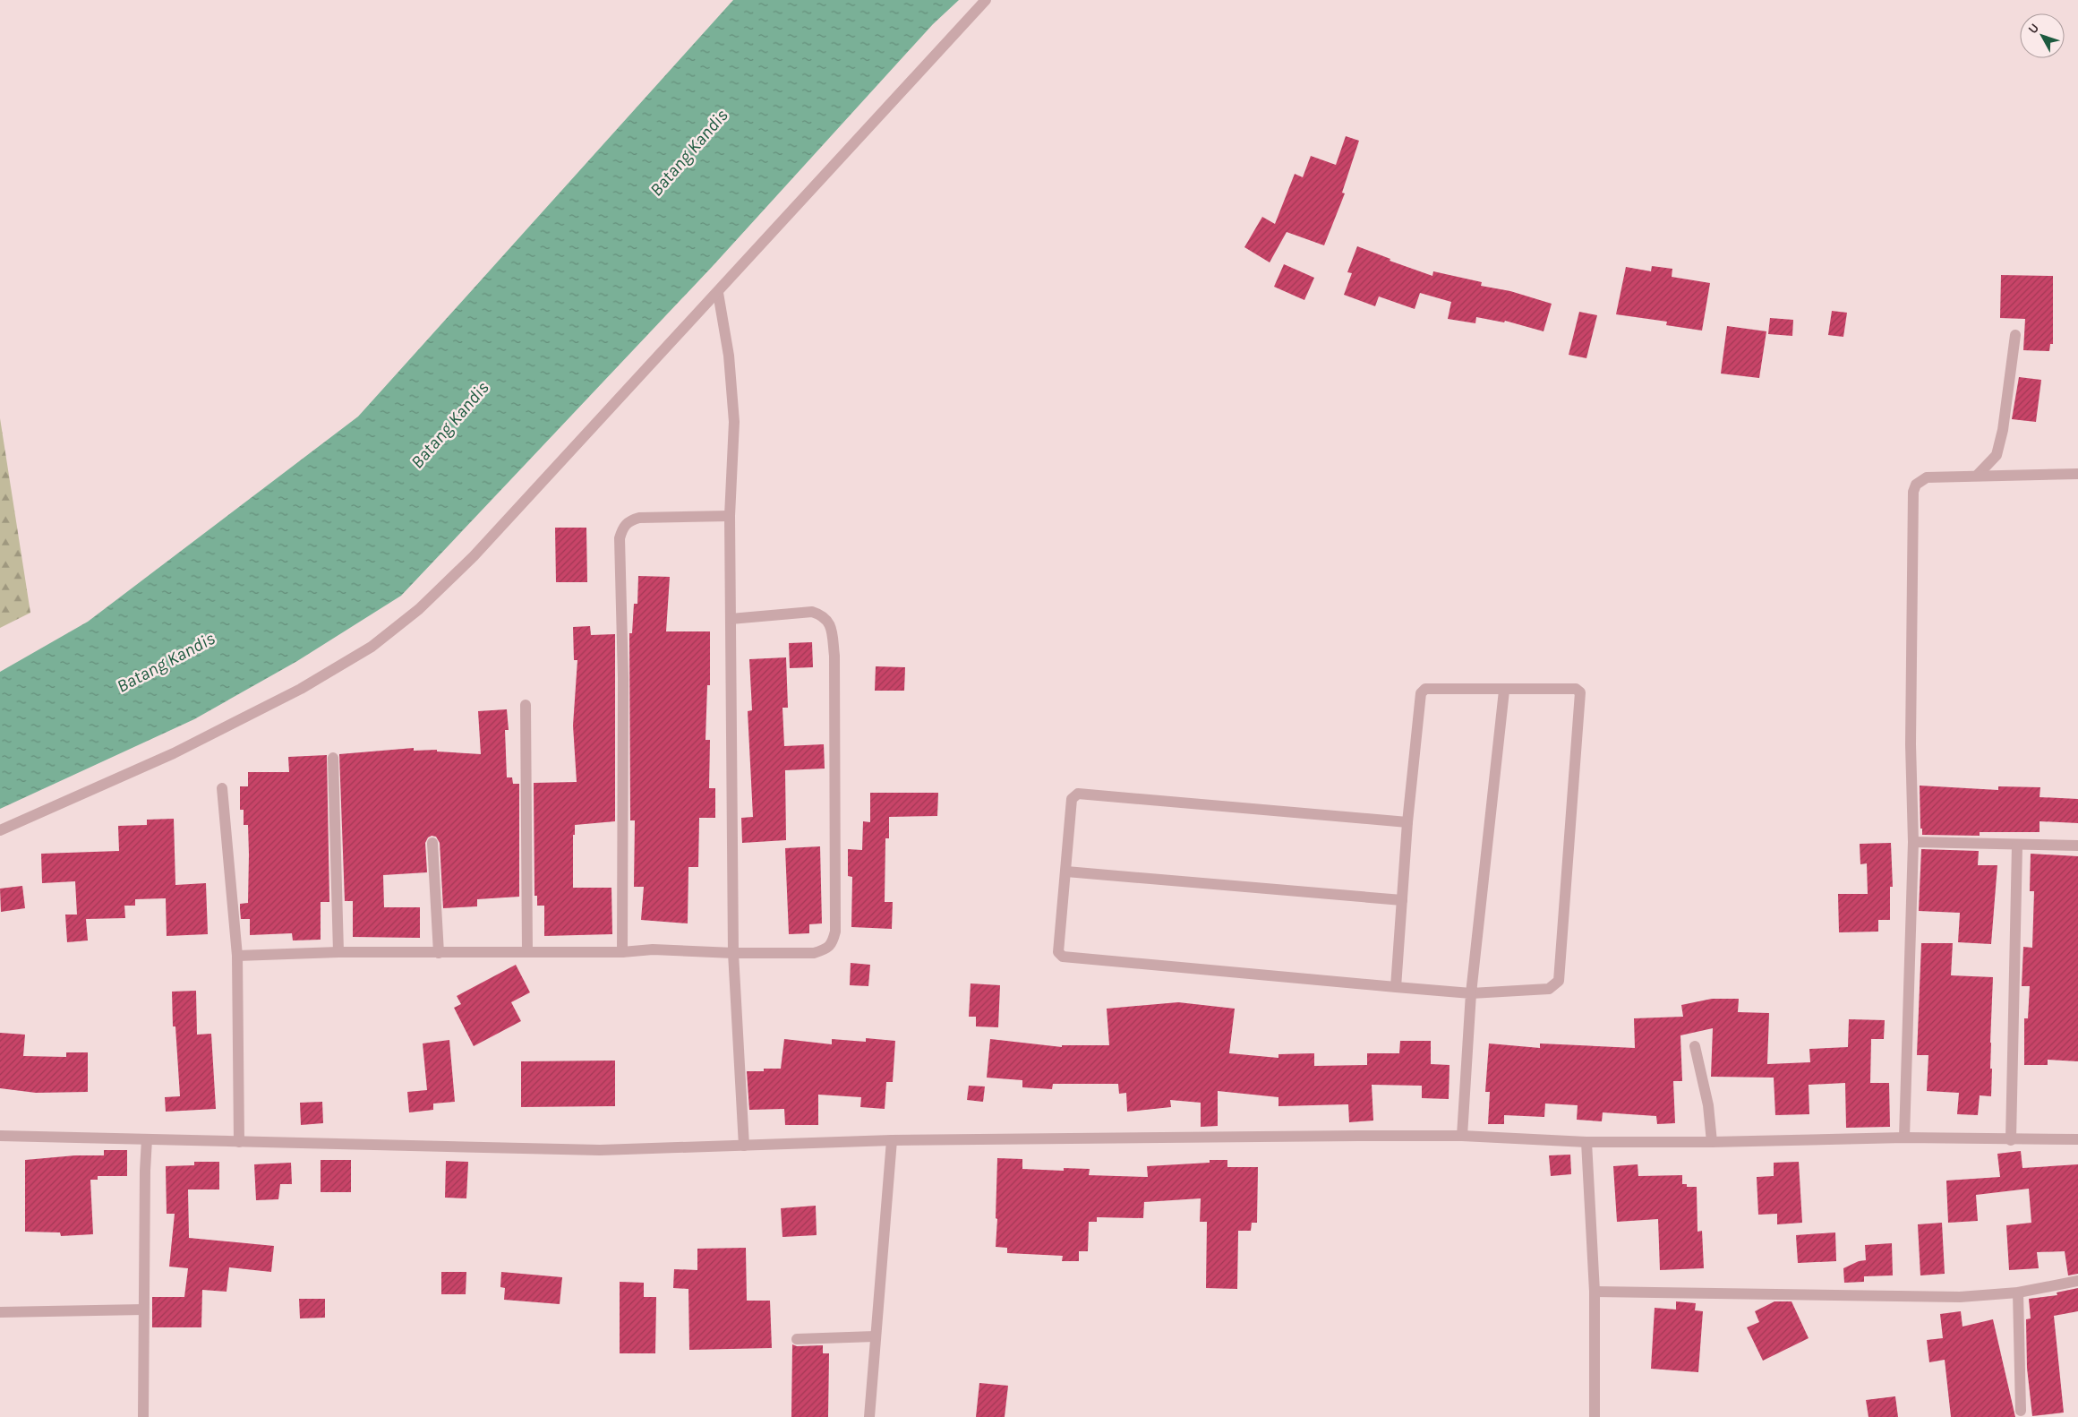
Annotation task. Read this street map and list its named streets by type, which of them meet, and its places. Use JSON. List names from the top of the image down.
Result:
{
  "water": ["Batang Kandis"],
  "north": "top left"
}
